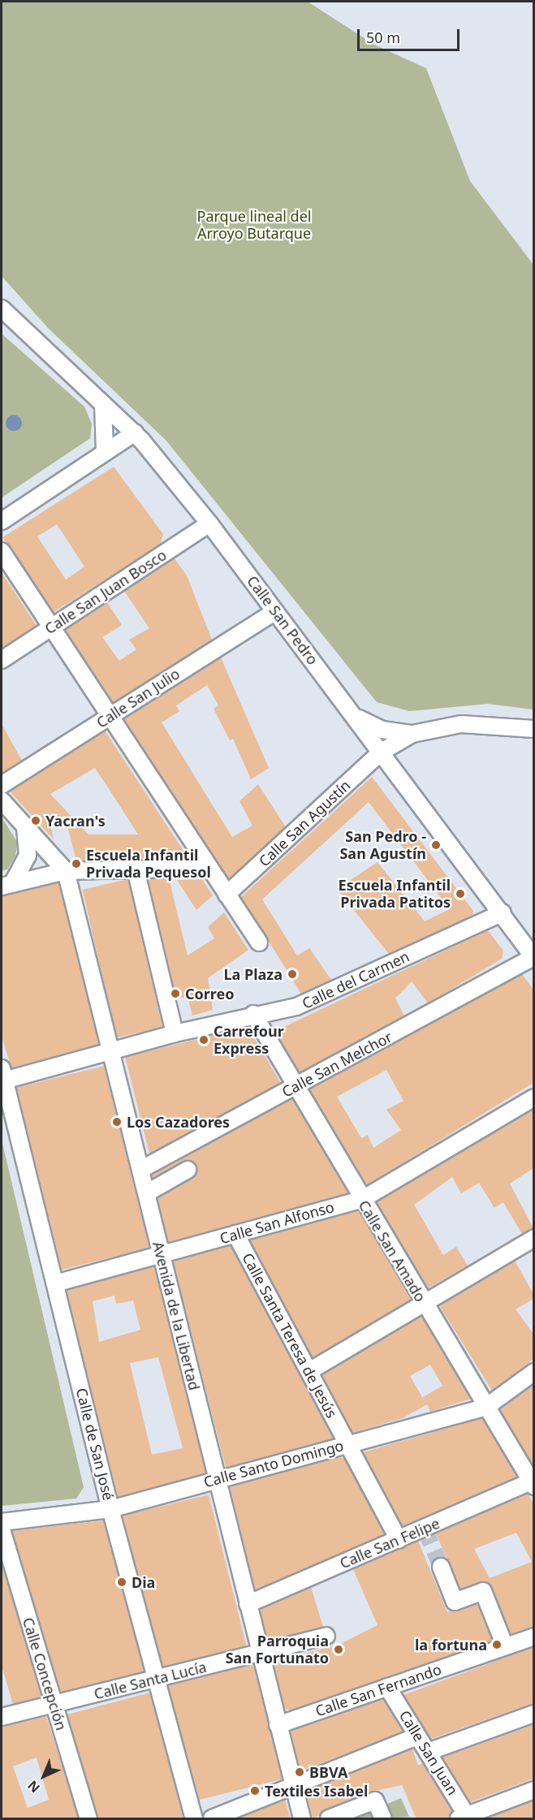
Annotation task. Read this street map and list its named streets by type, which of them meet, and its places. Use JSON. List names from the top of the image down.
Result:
{
  "streets": {
    "street": [
      "Calle San Juan Bosco",
      "Calle San Pedro",
      "Calle San Julio",
      "Calle San Agustín",
      "Calle del Carmen",
      "Calle San Melchor",
      "Calle San Alfonso",
      "Calle San Amado",
      "Avenida de la Libertad",
      "Calle Santa Teresa de Jesús",
      "Calle de San José",
      "Calle Santo Domingo",
      "Calle San Felipe",
      "Calle Concepción",
      "Calle Santa Lucía",
      "Calle San Fernando",
      "Calle San Juan"
    ]
  },
  "crossings": [
    ["Calle San Juan Bosco", "Calle San Pedro"],
    ["Calle San Pedro", "Calle San Julio"],
    ["Calle San Pedro", "Calle San Agustín"],
    ["Calle San Pedro", "Calle del Carmen"],
    ["Calle San Pedro", "Calle San Melchor"],
    ["Calle del Carmen", "Calle San Amado"],
    ["Calle del Carmen", "Avenida de la Libertad"],
    ["Calle del Carmen", "Calle de San José"],
    ["Calle San Melchor", "Calle San Amado"],
    ["Calle San Melchor", "Avenida de la Libertad"],
    ["Calle San Alfonso", "Calle San Amado"],
    ["Calle San Alfonso", "Avenida de la Libertad"],
    ["Calle San Alfonso", "Calle Santa Teresa de Jesús"],
    ["Calle San Alfonso", "Calle de San José"],
    ["Calle San Amado", "Calle Santo Domingo"],
    ["Calle San Amado", "Calle San Felipe"],
    ["Avenida de la Libertad", "Calle Santo Domingo"],
    ["Avenida de la Libertad", "Calle San Felipe"],
    ["Avenida de la Libertad", "Calle Santa Lucía"],
    ["Avenida de la Libertad", "Calle San Fernando"],
    ["Calle Santa Teresa de Jesús", "Calle Santo Domingo"],
    ["Calle Santa Teresa de Jesús", "Calle San Felipe"],
    ["Calle de San José", "Calle Santo Domingo"],
    ["Calle de San José", "Calle Santa Lucía"],
    ["Calle Concepción", "Calle Santa Lucía"],
    ["Calle San Fernando", "Calle San Juan"]
  ],
  "parks": ["Parque lineal del Arroyo Butarque"],
  "places": [
    "Yacran's",
    "San Pedro - San Agustín",
    "Escuela Infantil Privada Pequesol",
    "Escuela Infantil Privada Patitos",
    "La Plaza",
    "Correo",
    "Carrefour Express",
    "Los Cazadores",
    "Dia",
    "la fortuna",
    "Parroquia San Fortunato",
    "BBVA",
    "Textiles Isabel"
  ],
  "scale_bar": "50 m",
  "north": "bottom left"
}
